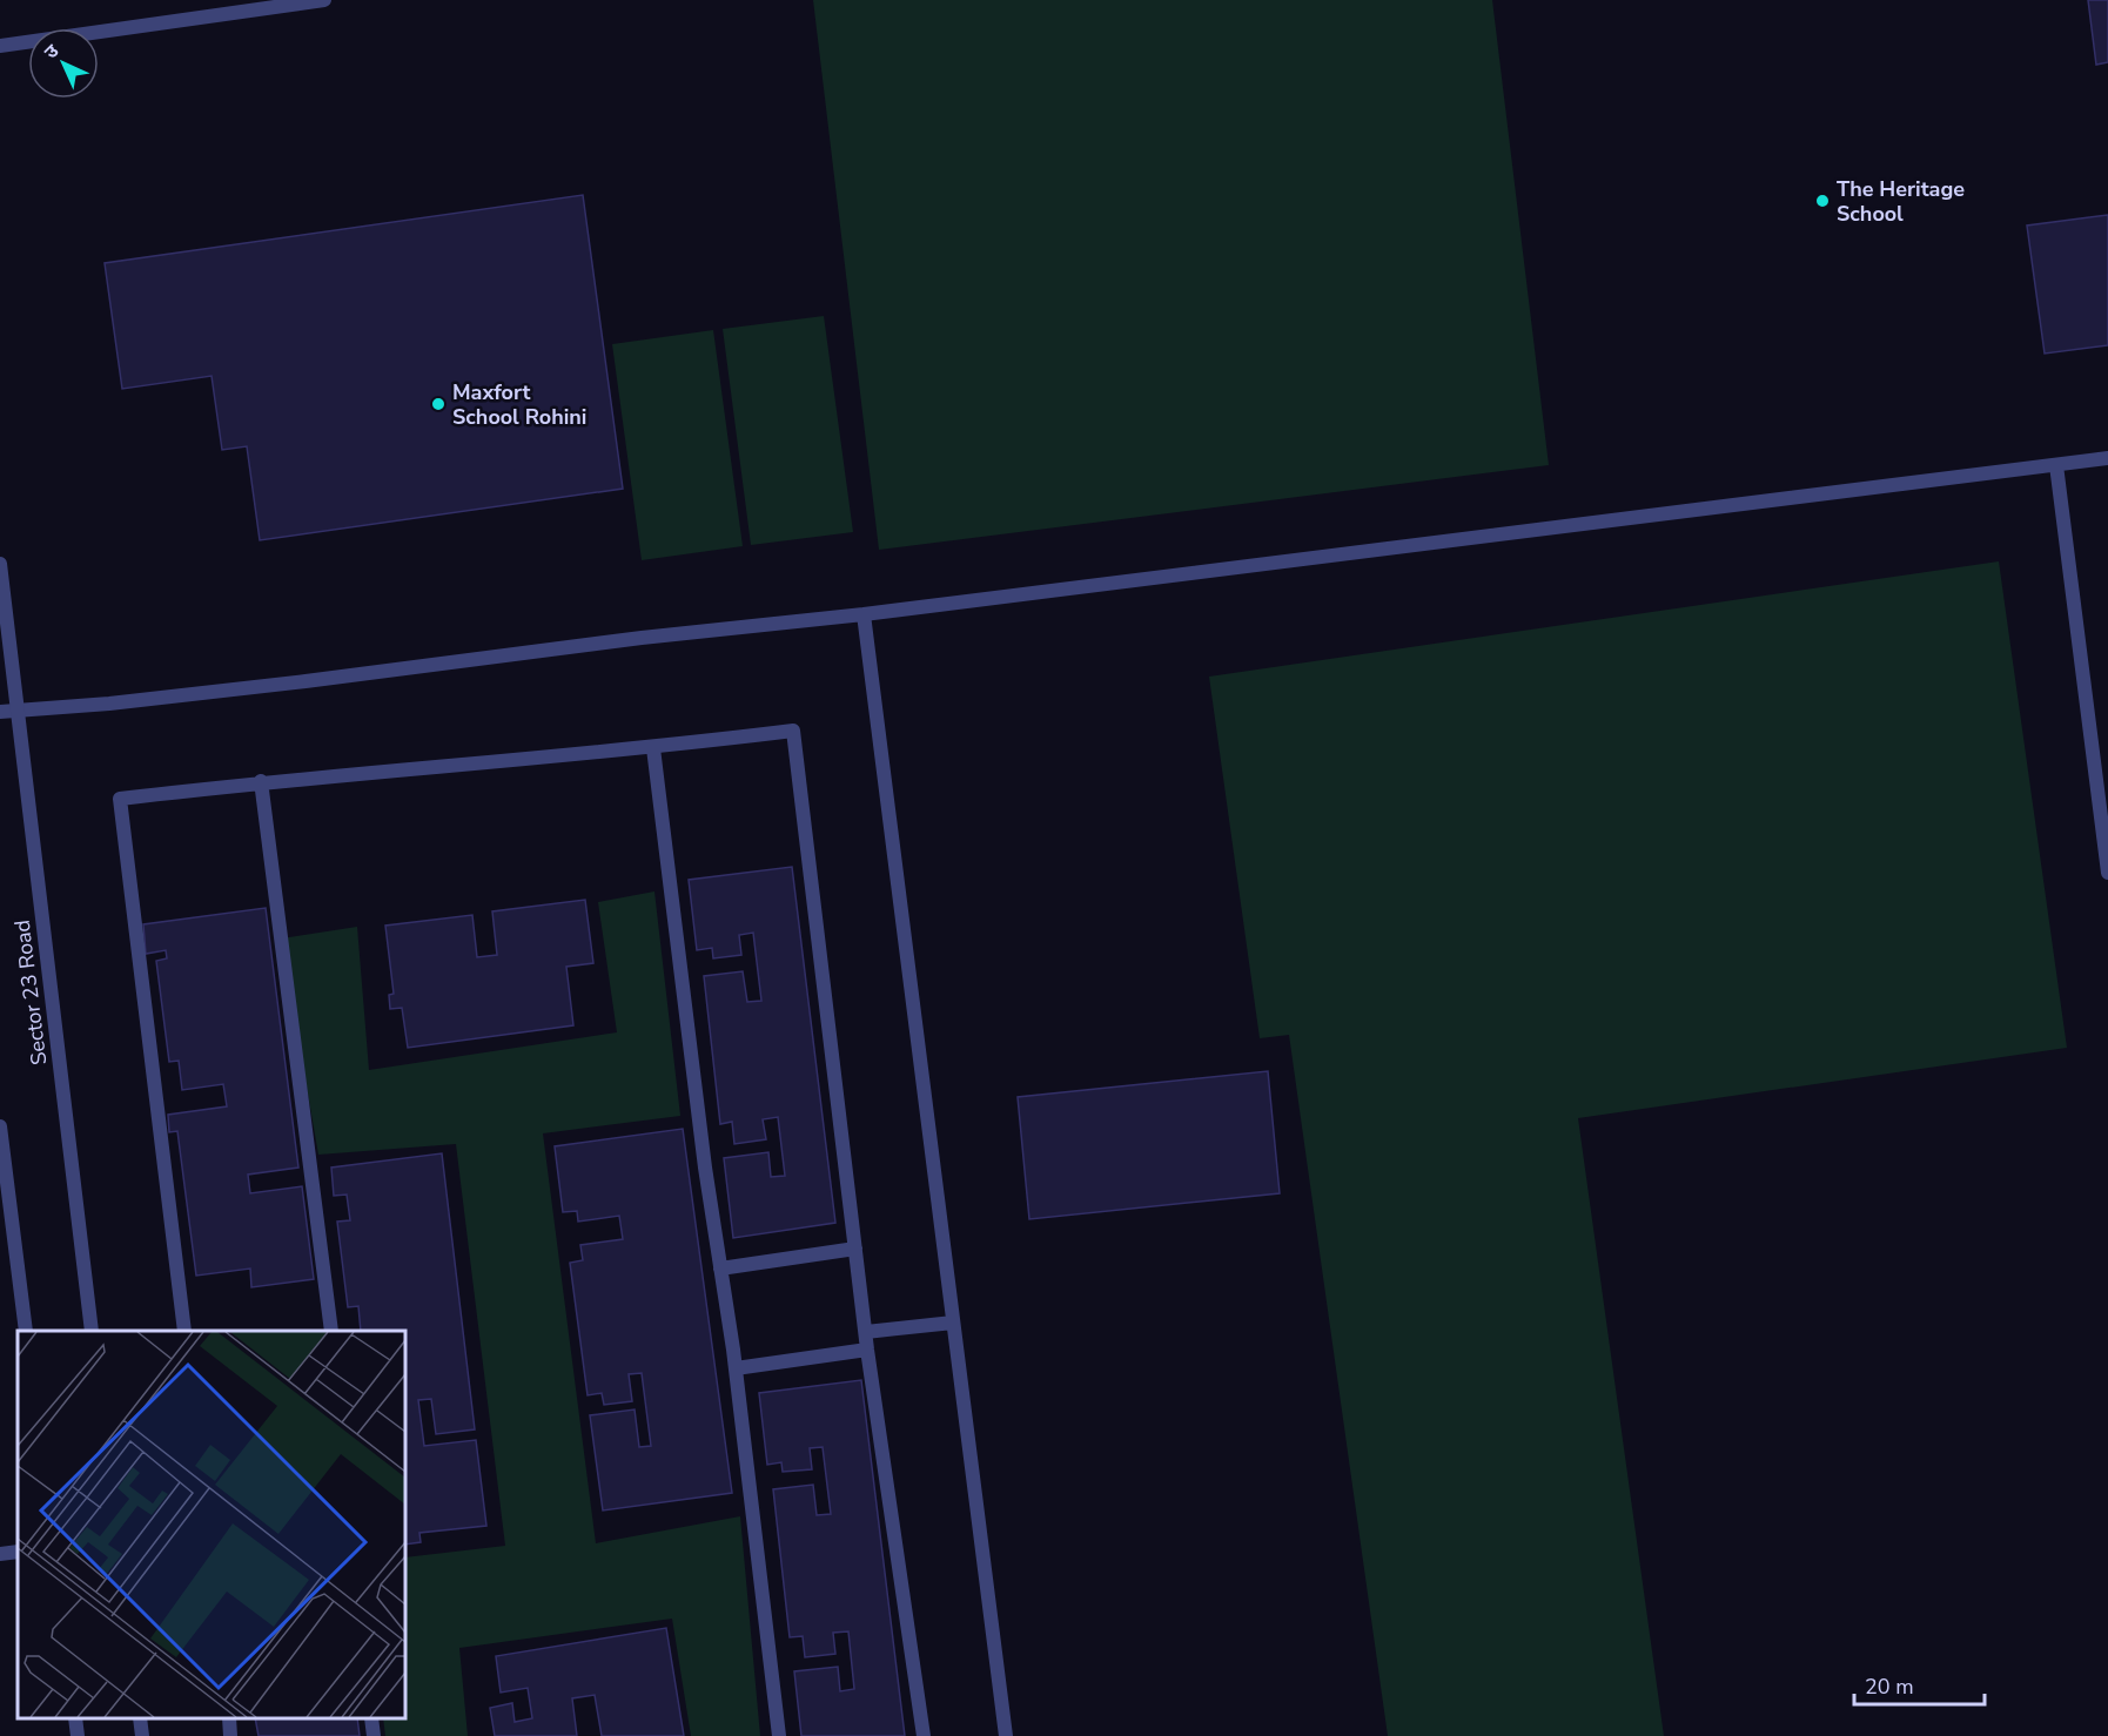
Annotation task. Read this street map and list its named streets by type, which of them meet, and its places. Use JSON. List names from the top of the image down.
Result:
{
  "streets": {
    "street": ["Sector 23 Road"]
  },
  "places": ["The Heritage School", "Maxfort School Rohini"],
  "scale_bar": "20 m",
  "north": "top left"
}
